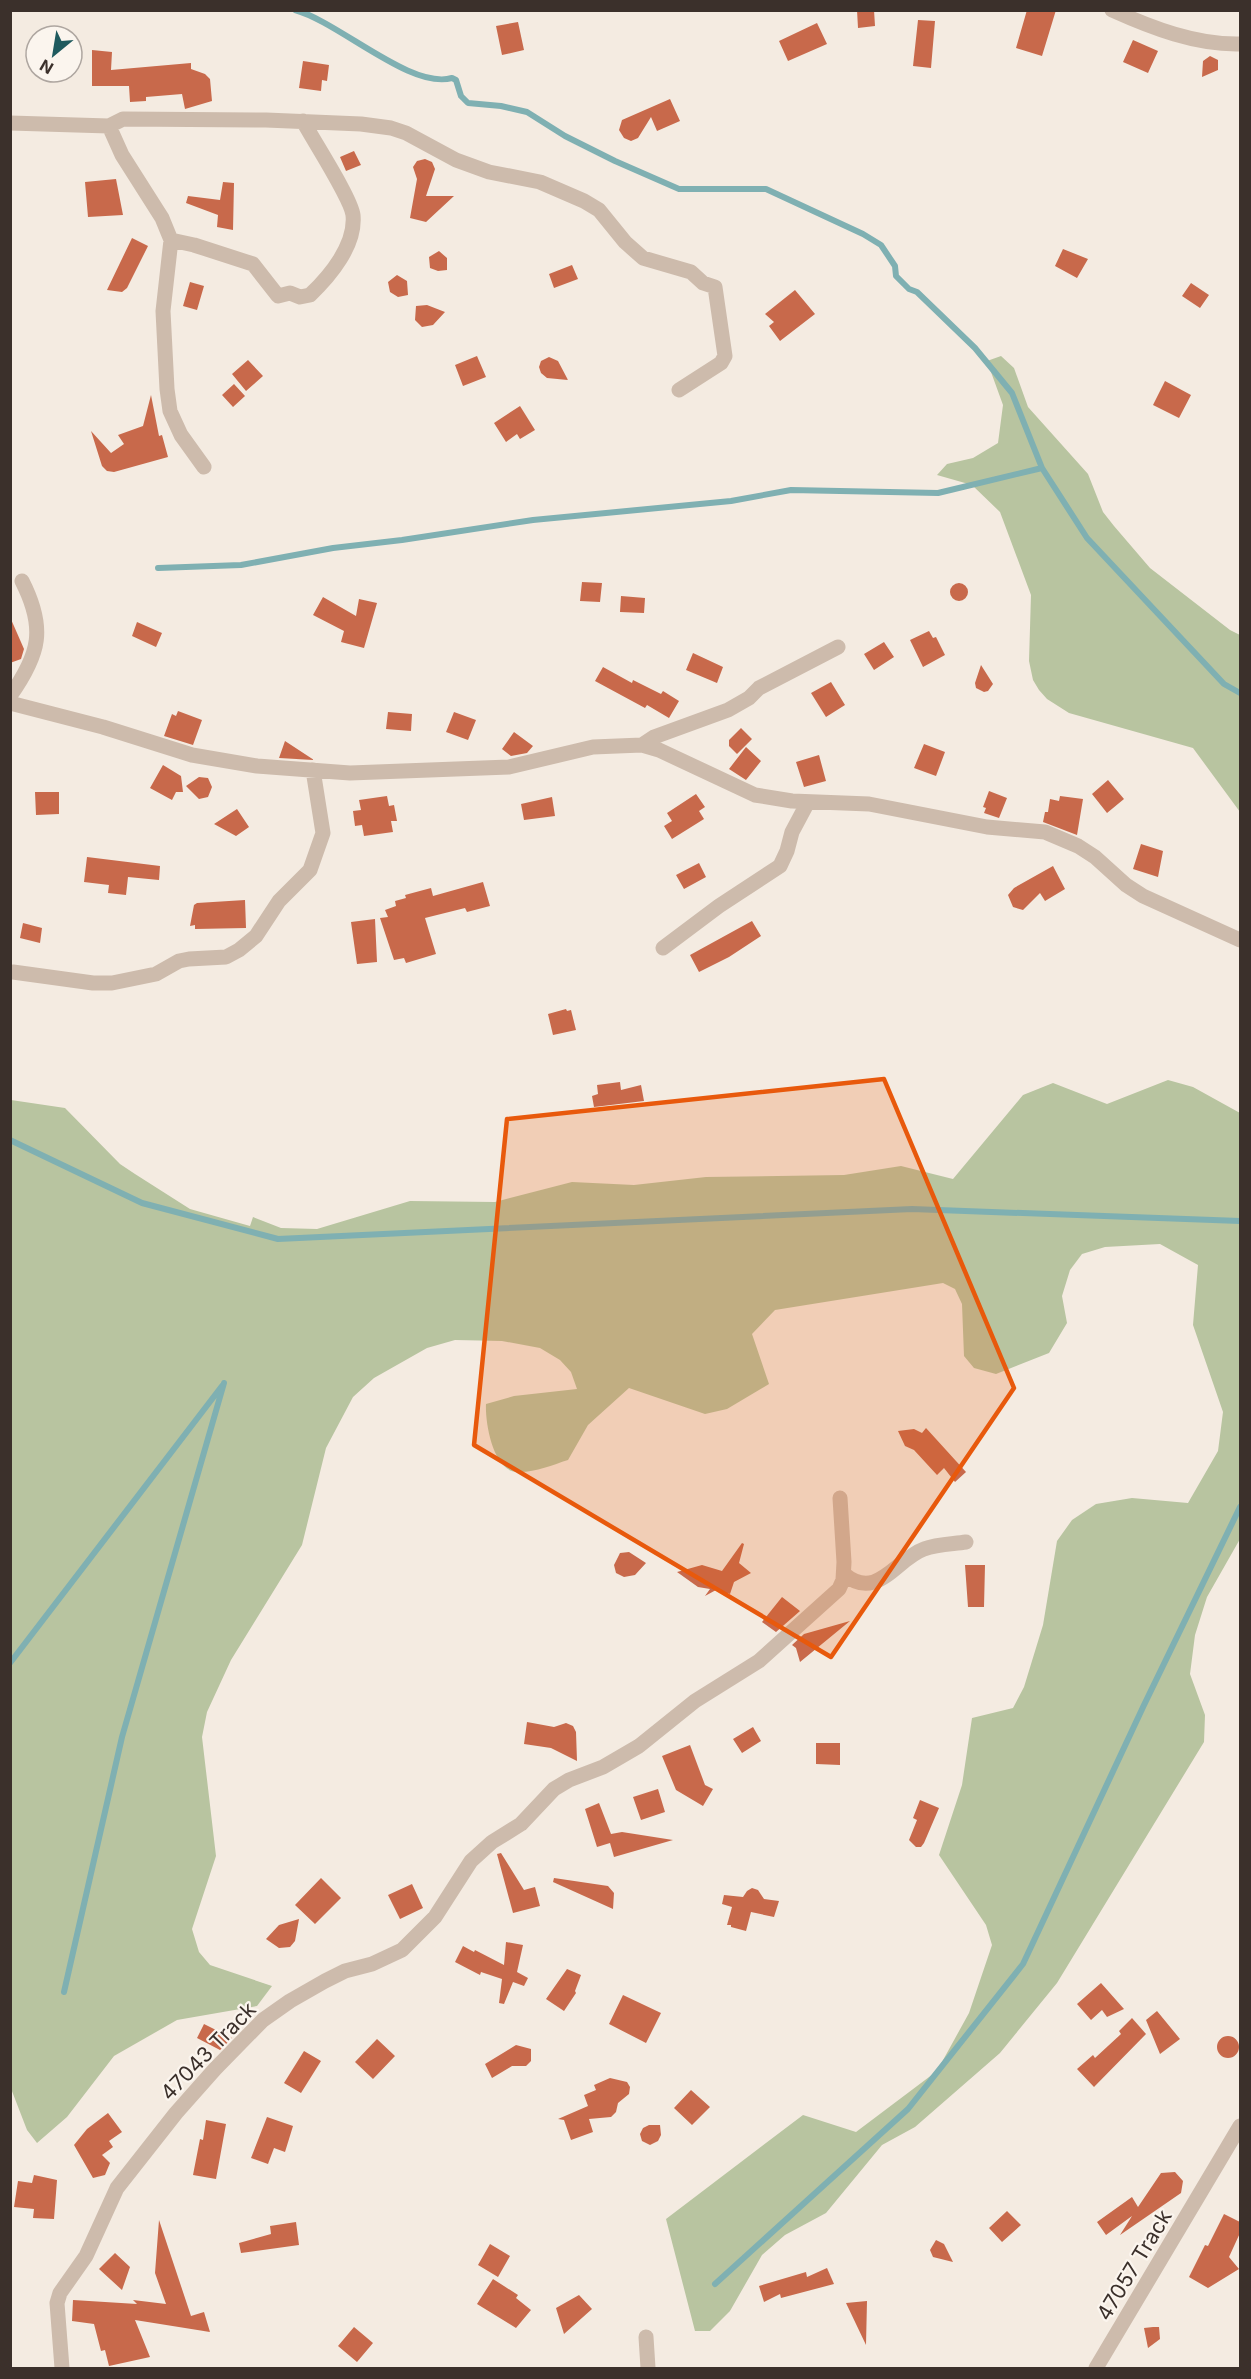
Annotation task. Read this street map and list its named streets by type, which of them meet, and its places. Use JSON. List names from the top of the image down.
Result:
{
  "streets": {
    "street": ["47043 Track", "47057 Track"]
  },
  "north": "bottom left"
}
